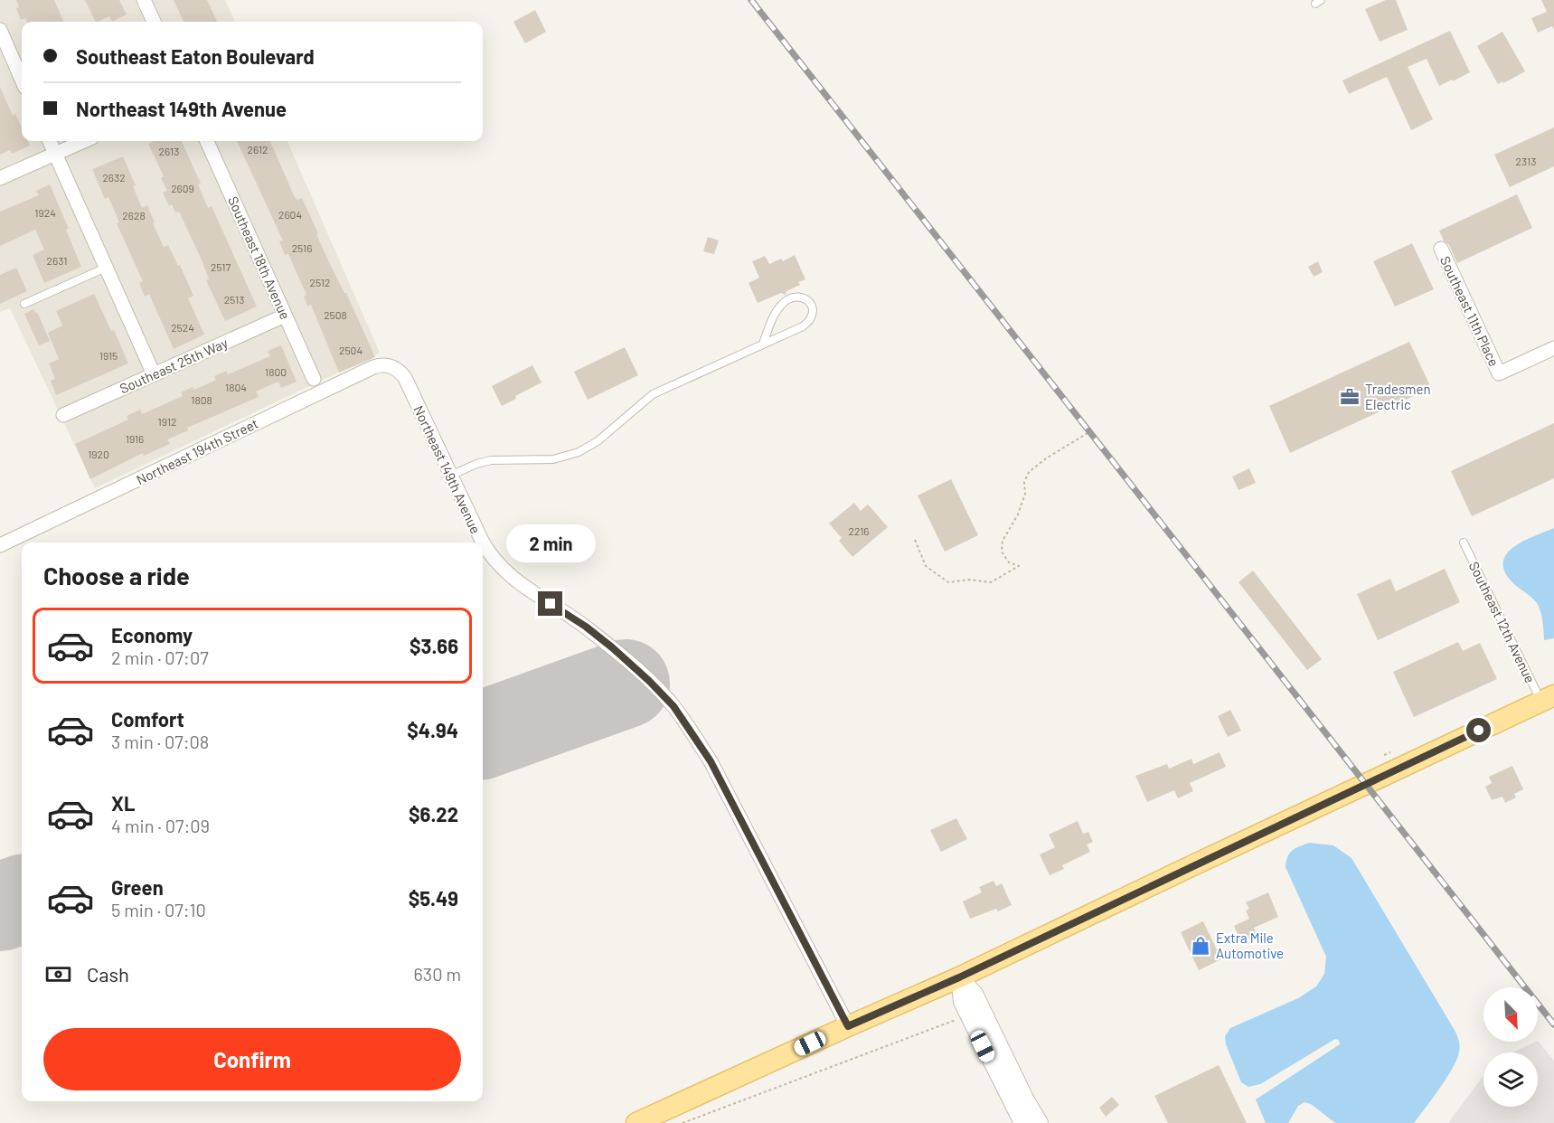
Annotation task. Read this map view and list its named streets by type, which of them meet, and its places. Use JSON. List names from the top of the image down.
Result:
{
  "streets": {
    "street": [
      "Southeast 18th Avenue",
      "Southeast 11th Place",
      "Southeast 25th Way",
      "Northeast 194th Street",
      "Northeast 149th Avenue"
    ],
    "lane": ["Southeast 12th Avenue"]
  },
  "crossings": [
    ["Southeast 18th Avenue", "Southeast 25th Way"],
    ["Northeast 194th Street", "Northeast 149th Avenue"]
  ],
  "places": {
    "office": ["Tradesmen Electric"],
    "shop": ["Extra Mile Automotive"]
  },
  "house_numbers": [
    "2612",
    "2613",
    "2313",
    "2632",
    "2609",
    "1924",
    "2604",
    "2628",
    "2516",
    "2631",
    "2517",
    "2512",
    "2513",
    "2508",
    "2524",
    "2504",
    "1915",
    "1800",
    "1804",
    "1808",
    "1912",
    "1916",
    "1920",
    "2216"
  ],
  "north": "bottom right",
  "page": {
    "banner": ["Southeast Eaton Boulevard", "Northeast 149th Avenue"],
    "bubble": "2 min",
    "heading": "Choose a ride",
    "list": [
      {
        "name": "Economy",
        "note": "2 min · 07:07",
        "value": "$3.66"
      },
      {
        "name": "Comfort",
        "note": "3 min · 07:08",
        "value": "$4.94"
      },
      {
        "name": "XL",
        "note": "4 min · 07:09",
        "value": "$6.22"
      },
      {
        "name": "Green",
        "note": "5 min · 07:10",
        "value": "$5.49"
      }
    ],
    "pay": ["Cash", "630 m"],
    "buttons": "Confirm"
  }
}
